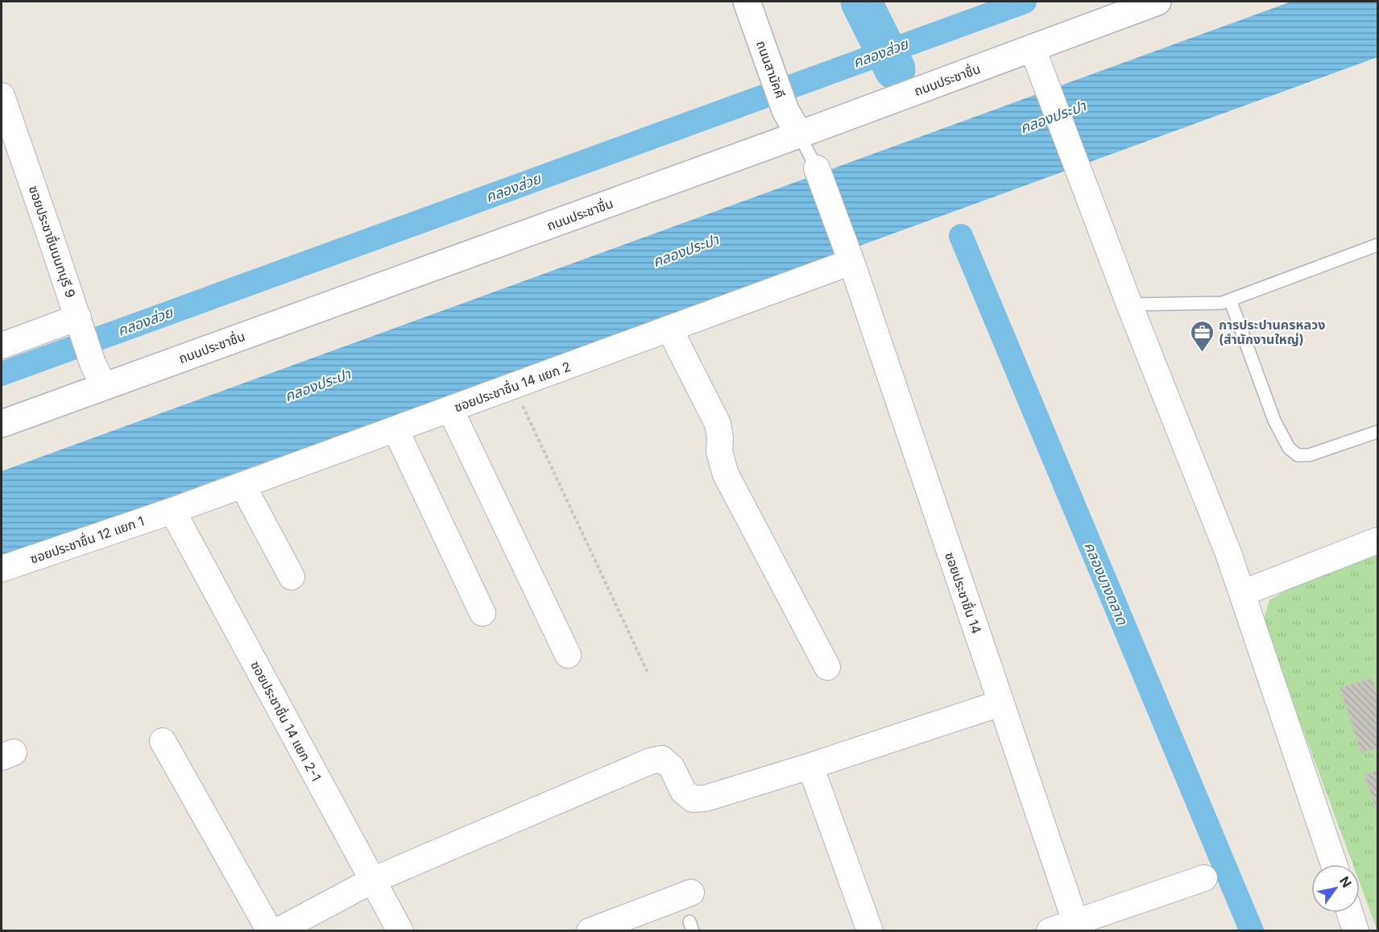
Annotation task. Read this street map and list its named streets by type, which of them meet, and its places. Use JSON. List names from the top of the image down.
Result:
{
  "streets": {
    "main road": ["ถนนสามัคคี", "ถนนประชาชื่น"],
    "street": [
      "ซอยประชาชื่นนนทบุรี 9",
      "ซอยประชาชื่น 14 แยก 2",
      "ซอยประชาชื่น 12 แยก 1",
      "ซอยประชาชื่น 14",
      "ซอยประชาชื่น 14 แยก 2-1"
    ]
  },
  "crossings": [
    ["ถนนสามัคคี", "ถนนประชาชื่น"],
    ["ถนนประชาชื่น", "ซอยประชาชื่นนนทบุรี 9"],
    ["ซอยประชาชื่น 14 แยก 2", "ซอยประชาชื่น 12 แยก 1"],
    ["ซอยประชาชื่น 14 แยก 2", "ซอยประชาชื่น 14"],
    ["ซอยประชาชื่น 14 แยก 2", "ซอยประชาชื่น 14 แยก 2-1"],
    ["ซอยประชาชื่น 12 แยก 1", "ซอยประชาชื่น 14 แยก 2-1"]
  ],
  "water": ["คลองส่วย", "คลองประปา", "คลองบางตลาด"],
  "places": {
    "office": ["การประปานครหลวง (สำนักงานใหญ่)"]
  },
  "north": "top right"
}
